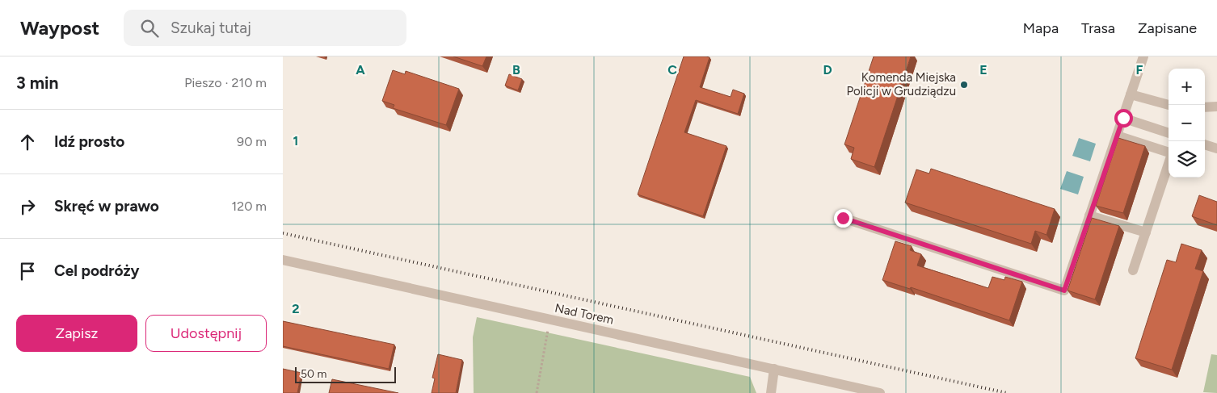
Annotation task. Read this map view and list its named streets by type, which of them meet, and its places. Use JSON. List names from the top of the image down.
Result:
{
  "streets": {
    "street": ["Nad Torem"]
  },
  "places": ["Komenda Miejska Policji w Grudziądzu"],
  "scale_bar": "50 m",
  "page": {
    "header": "Waypost",
    "search": "Szukaj tutaj",
    "nav": ["Mapa", "Trasa", "Zapisane"],
    "heading": ["3 min", "Pieszo · 210 m"],
    "map_buttons": ["+", "−"],
    "list": [
      ["Idź prosto", "90 m"],
      ["Skręć w prawo", "120 m"],
      "Cel podróży"
    ],
    "buttons": ["Zapisz", "Udostępnij"],
    "scale": "50 m"
  },
  "grid": {
    "columns": [
      "A",
      "B",
      "C",
      "D",
      "E",
      "F"
    ],
    "rows": ["1", "2"]
  }
}
